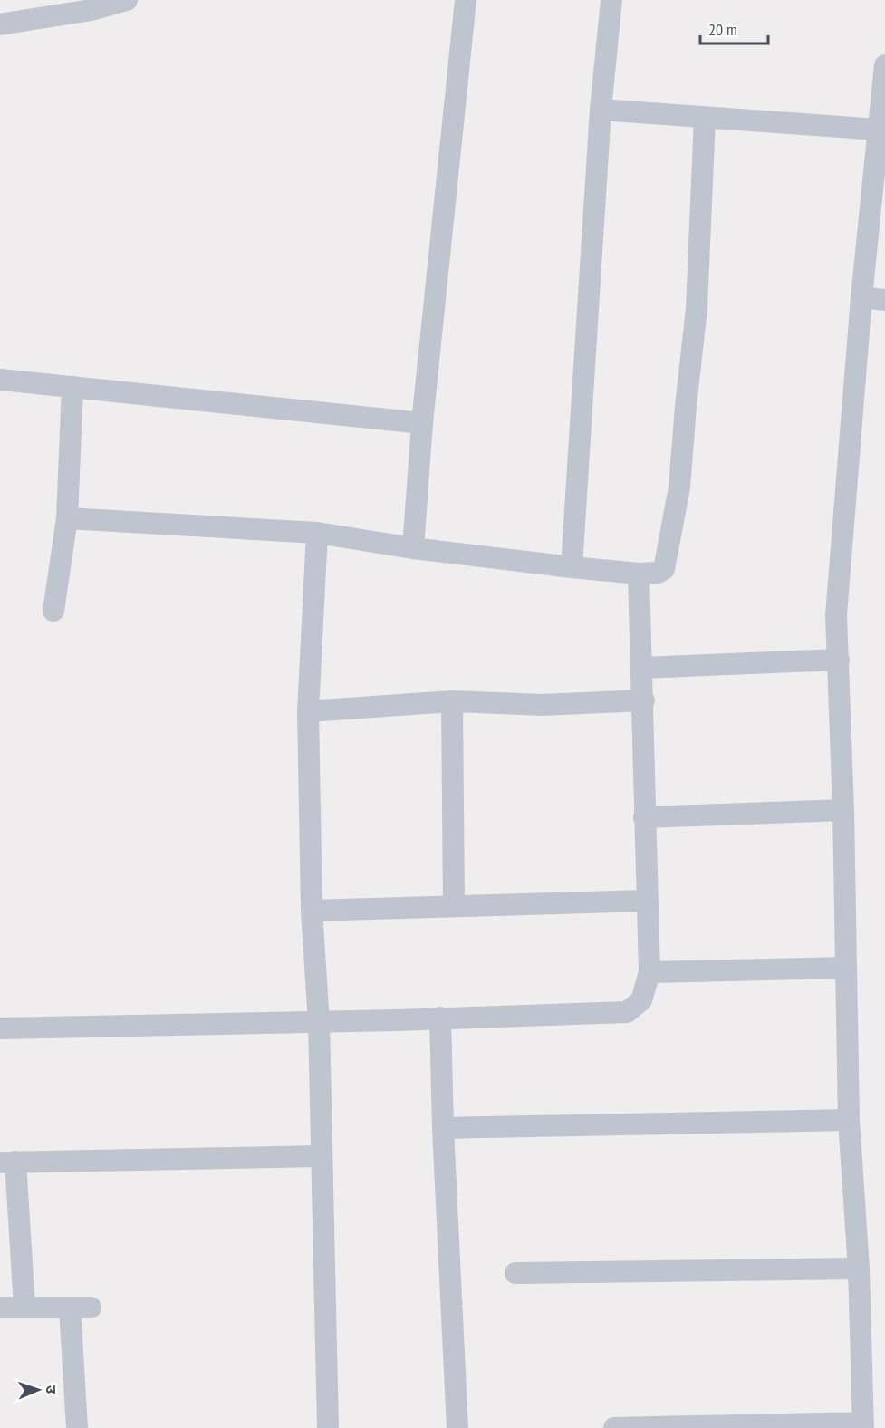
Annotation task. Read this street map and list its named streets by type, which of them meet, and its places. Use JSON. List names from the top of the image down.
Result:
{
  "scale_bar": "20 m",
  "north": "right"
}
